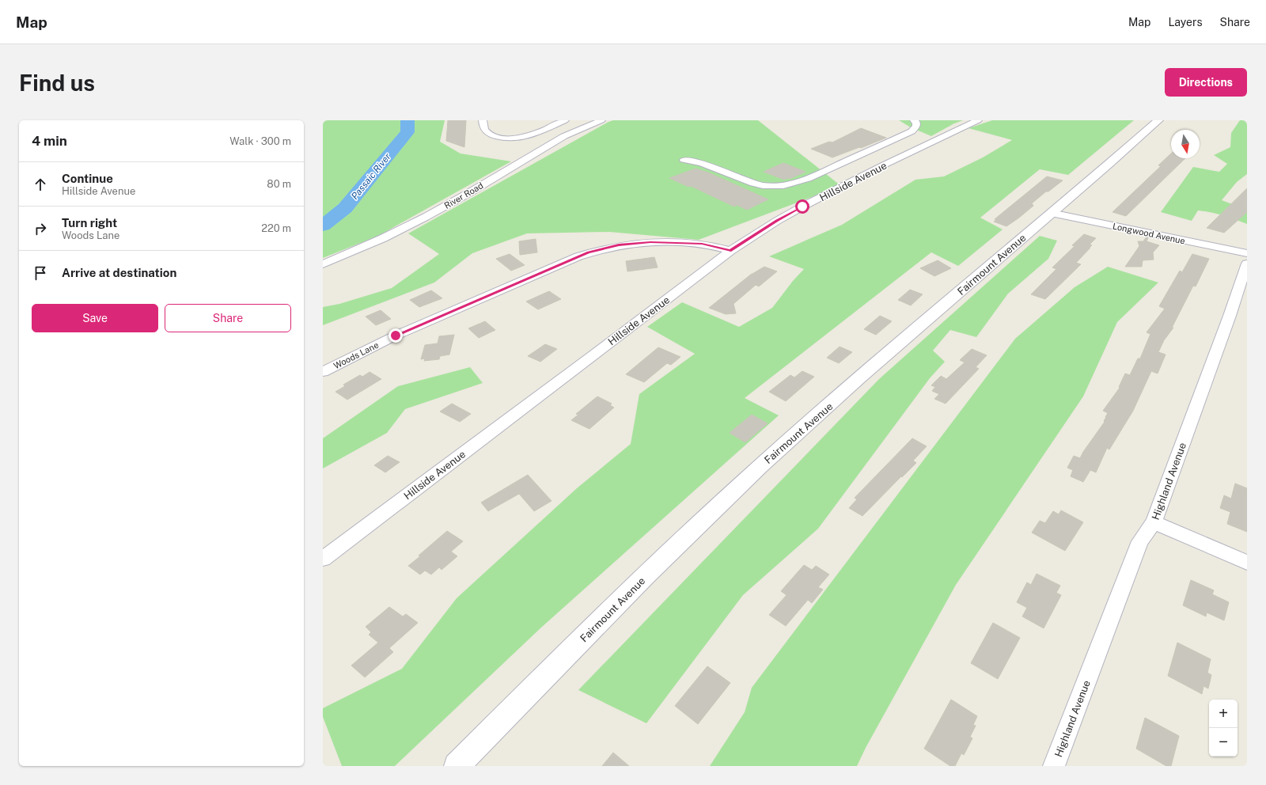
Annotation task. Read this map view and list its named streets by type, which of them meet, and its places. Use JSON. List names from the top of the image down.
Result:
{
  "streets": {
    "main road": ["Fairmount Avenue"],
    "street": [
      "Hillside Avenue",
      "River Road",
      "Longwood Avenue",
      "Woods Lane",
      "Highland Avenue"
    ]
  },
  "crossings": [
    ["Hillside Avenue", "Woods Lane"],
    ["Longwood Avenue", "Fairmount Avenue"]
  ],
  "water": ["Passaic River"],
  "north": "bottom",
  "page": {
    "header": "Map",
    "nav": ["Map", "Layers", "Share"],
    "buttons": [
      "Directions",
      ["Save", "Share"]
    ],
    "title": "Find us",
    "heading": ["4 min", "Walk · 300 m"],
    "list": [
      ["Continue", "Hillside Avenue", "80 m"],
      ["Turn right", "Woods Lane", "220 m"],
      "Arrive at destination"
    ],
    "map_buttons": ["+", "−"]
  }
}
